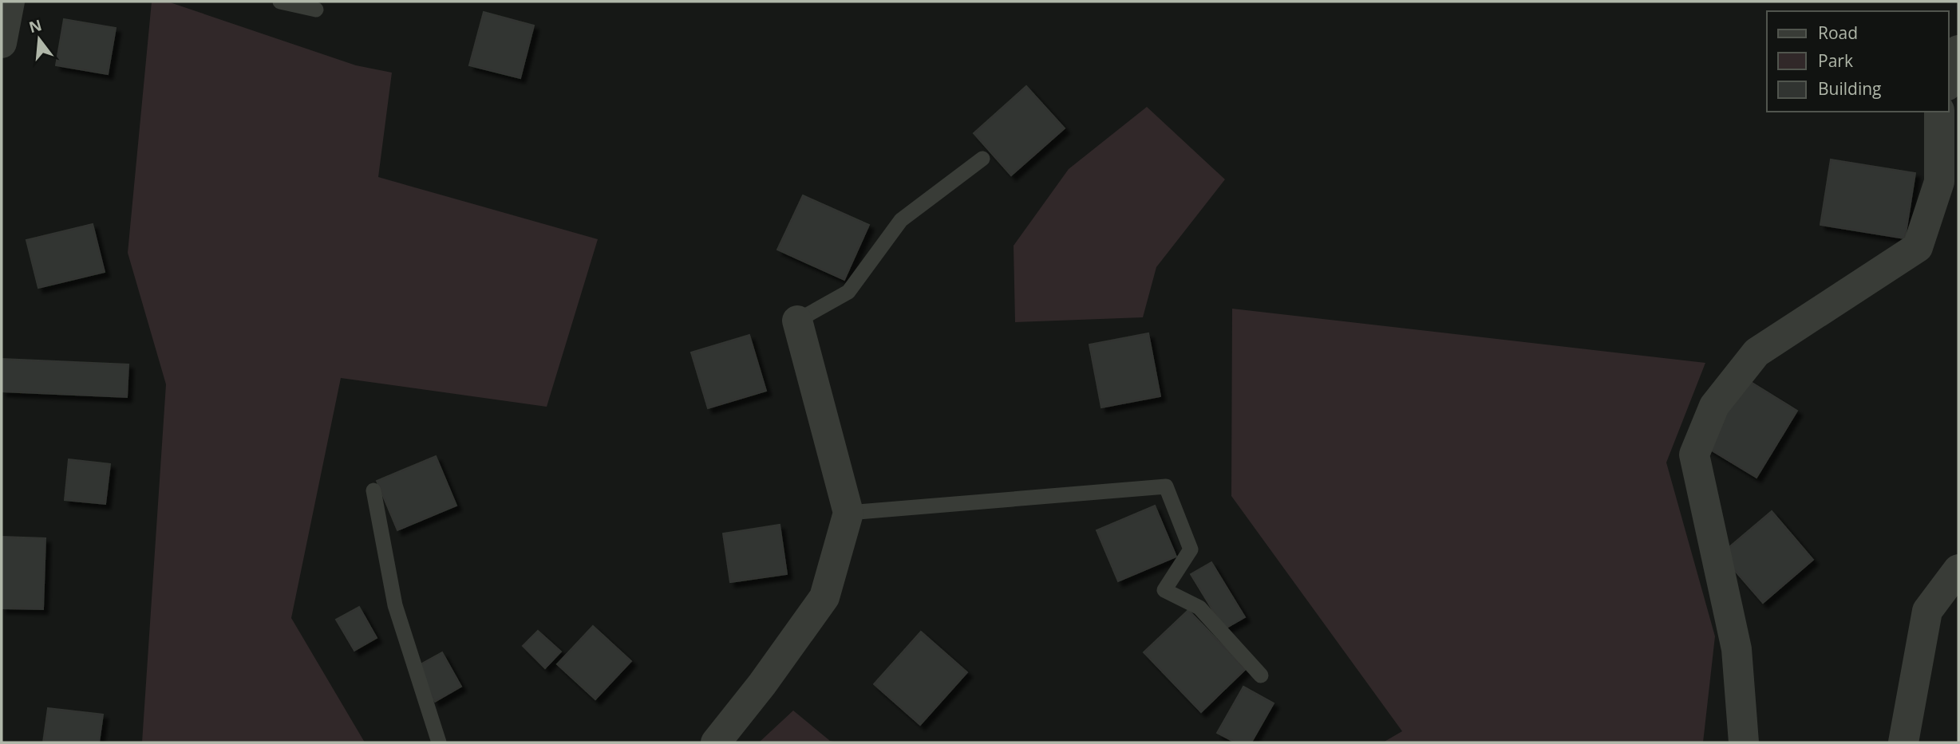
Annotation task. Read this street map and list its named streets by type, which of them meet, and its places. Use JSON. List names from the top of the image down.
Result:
{
  "legend": ["Road", "Park", "Building"],
  "north": "top"
}
